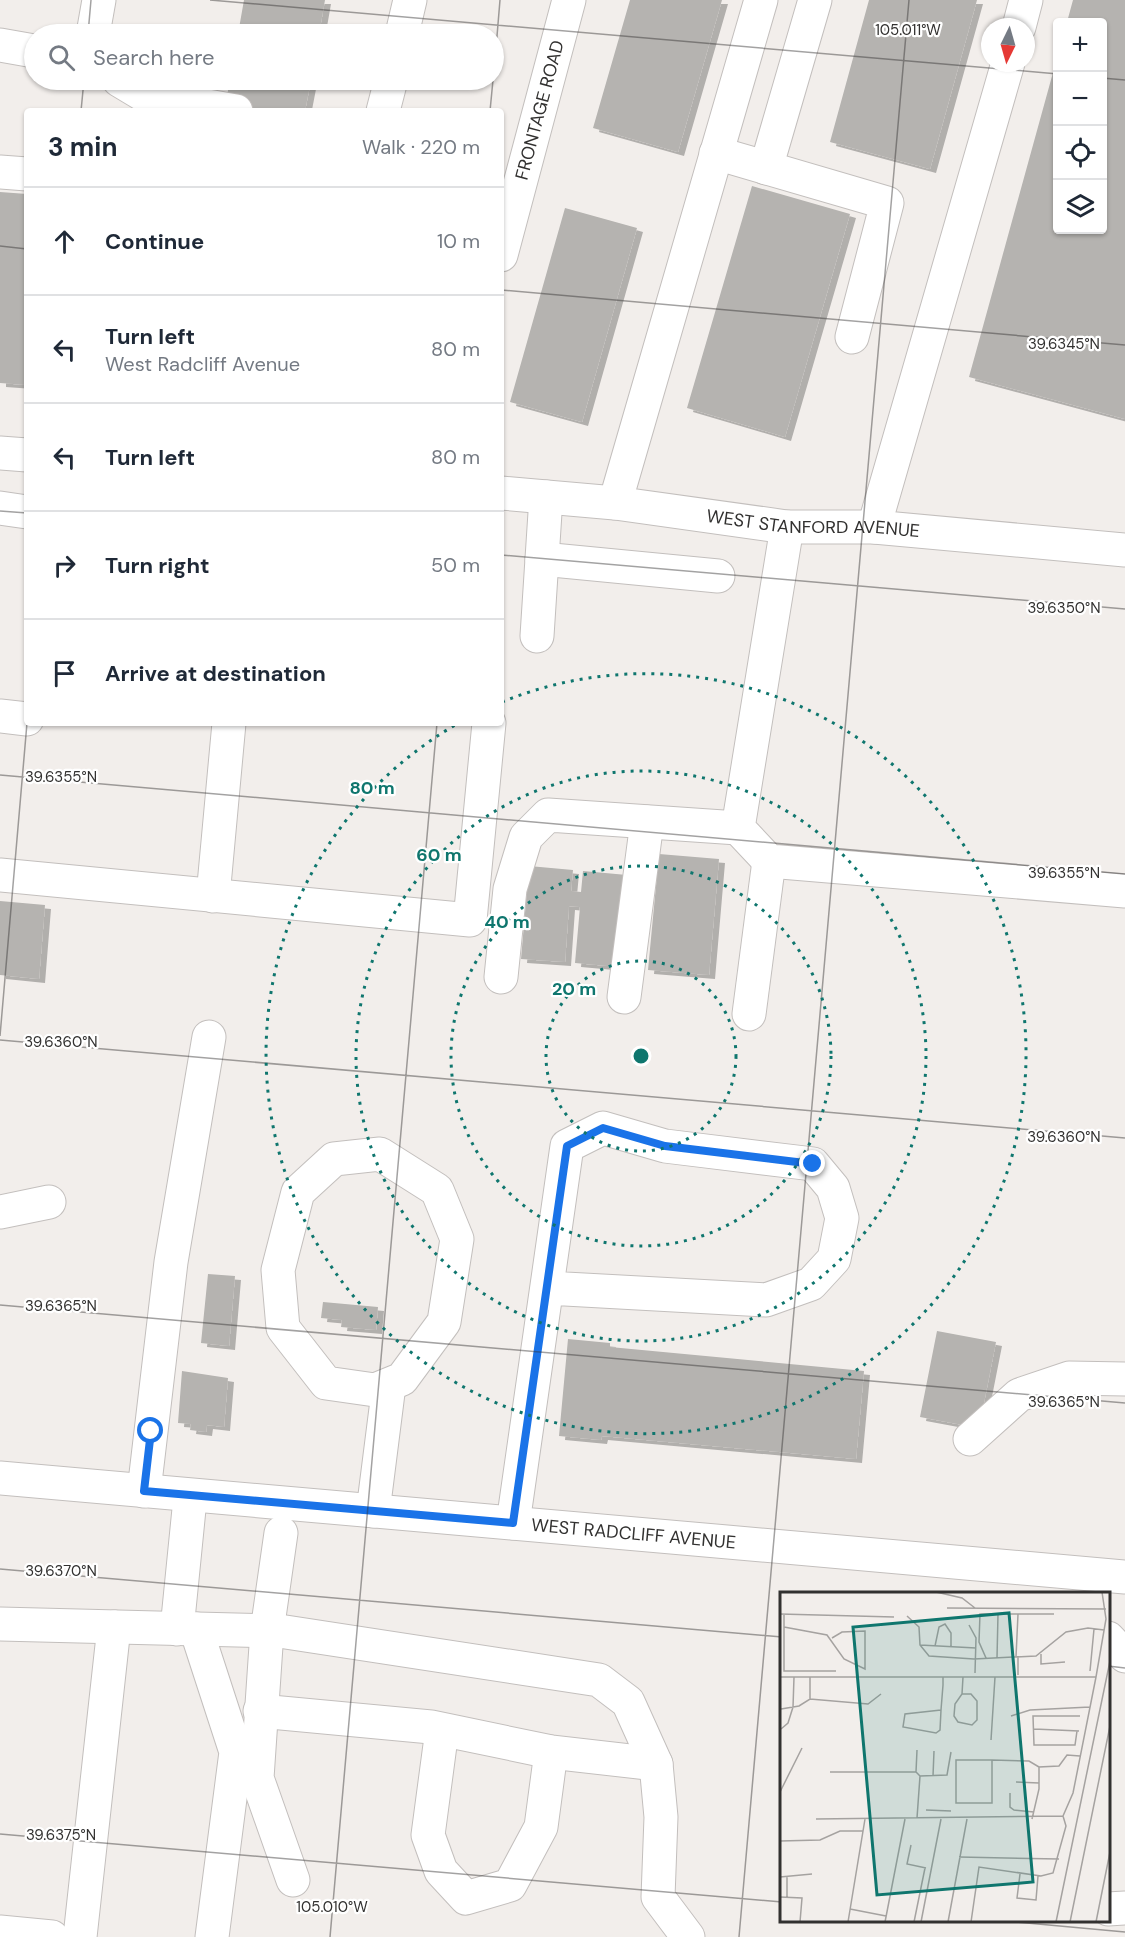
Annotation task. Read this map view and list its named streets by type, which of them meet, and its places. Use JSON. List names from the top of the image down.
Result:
{
  "streets": {
    "street": ["FRONTAGE ROAD", "WEST STANFORD AVENUE", "WEST RADCLIFF AVENUE"]
  },
  "north": "bottom",
  "page": {
    "map_buttons": ["+", "−"],
    "search": "Search here",
    "heading": ["3 min", "Walk · 220 m"],
    "list": [
      ["Continue", "10 m"],
      ["Turn left", "West Radcliff Avenue", "80 m"],
      ["Turn left", "80 m"],
      ["Turn right", "50 m"],
      "Arrive at destination"
    ]
  },
  "coordinates": [
    "105.011°W",
    "39.6345°N",
    "39.6350°N",
    "39.6355°N",
    "39.6360°N",
    "39.6365°N",
    "39.6370°N",
    "39.6375°N",
    "105.010°W"
  ],
  "rings": [
    "80 m",
    "60 m",
    "40 m",
    "20 m"
  ]
}
